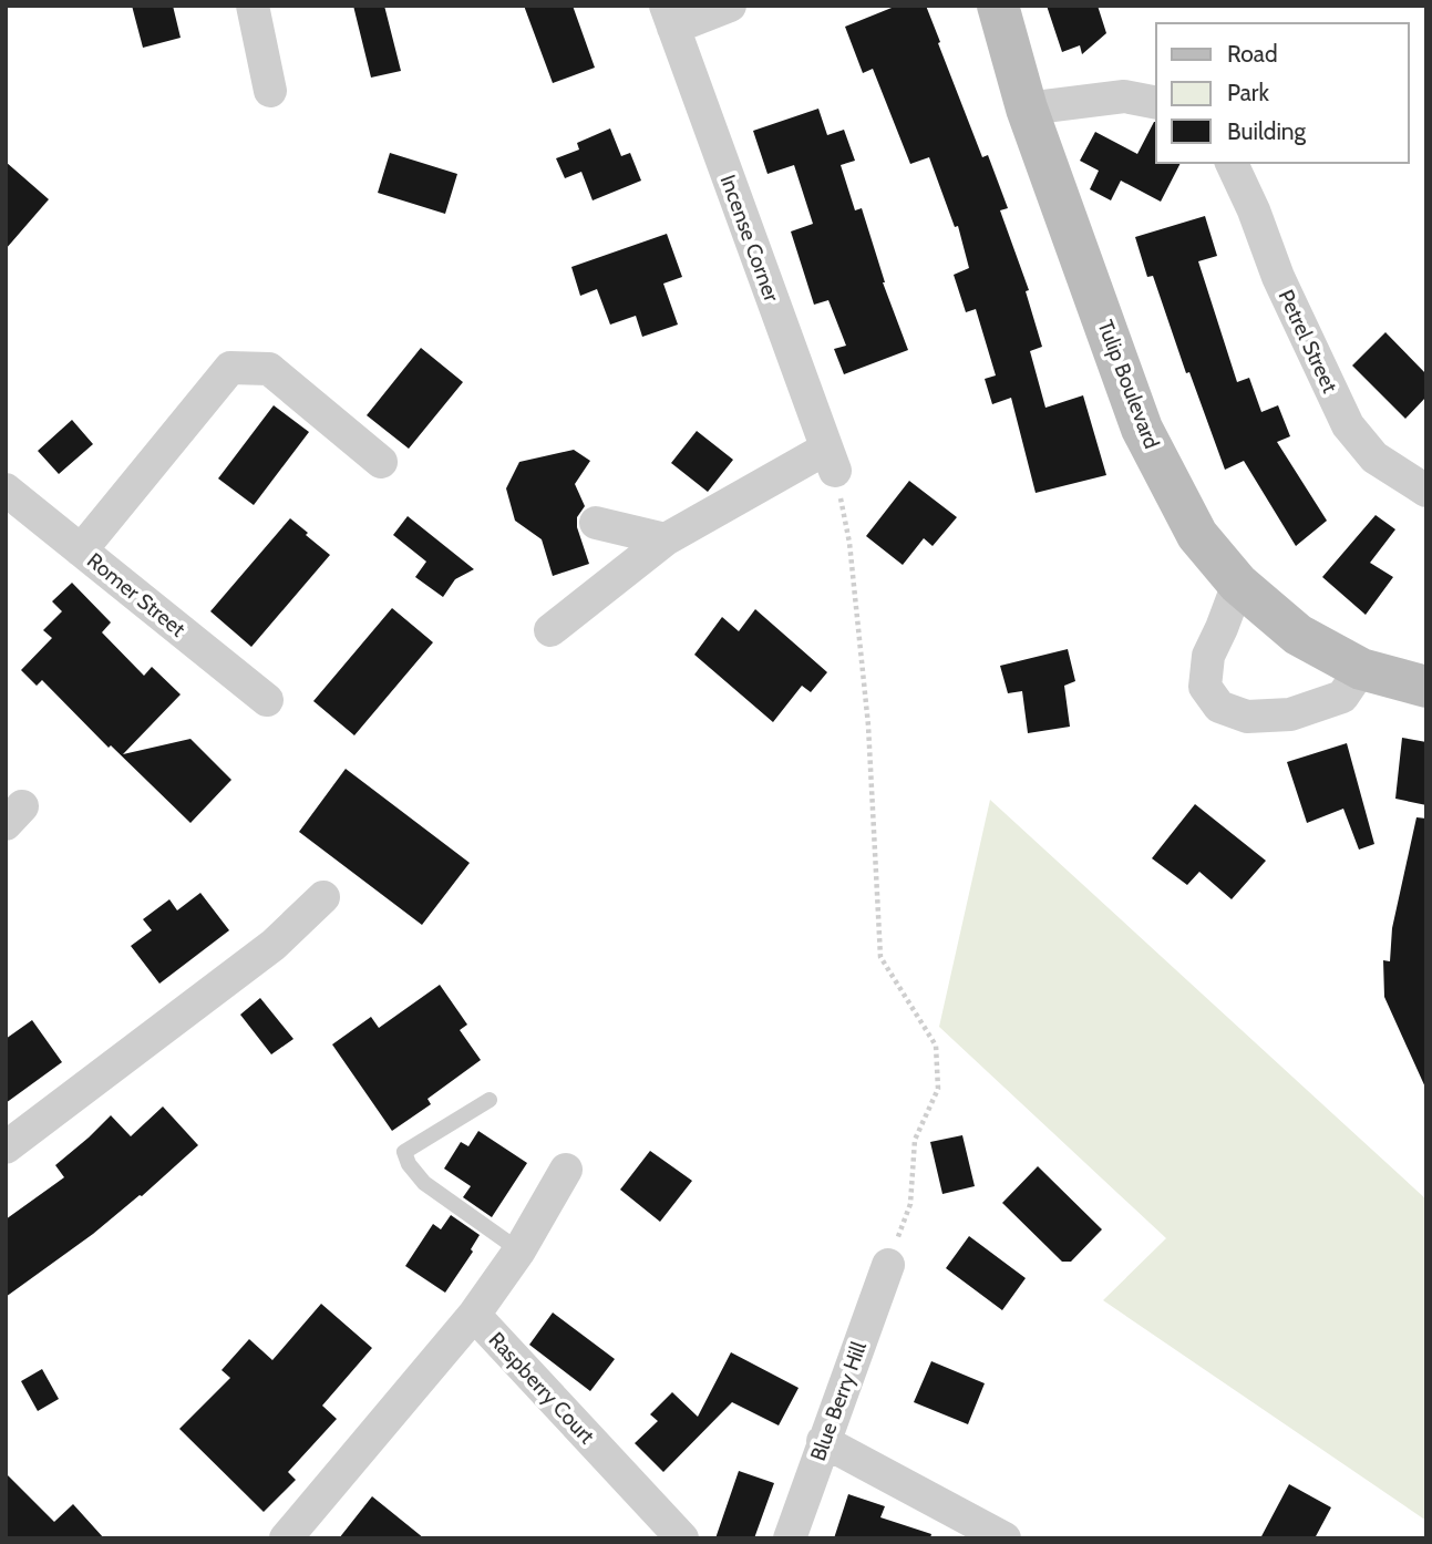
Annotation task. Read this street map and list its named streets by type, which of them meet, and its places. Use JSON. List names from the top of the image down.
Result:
{
  "streets": {
    "street": [
      "Incense Corner",
      "Petrel Street",
      "Tulip Boulevard",
      "Romer Street",
      "Raspberry Court",
      "Blue Berry Hill"
    ]
  },
  "legend": ["Road", "Park", "Building"]
}
